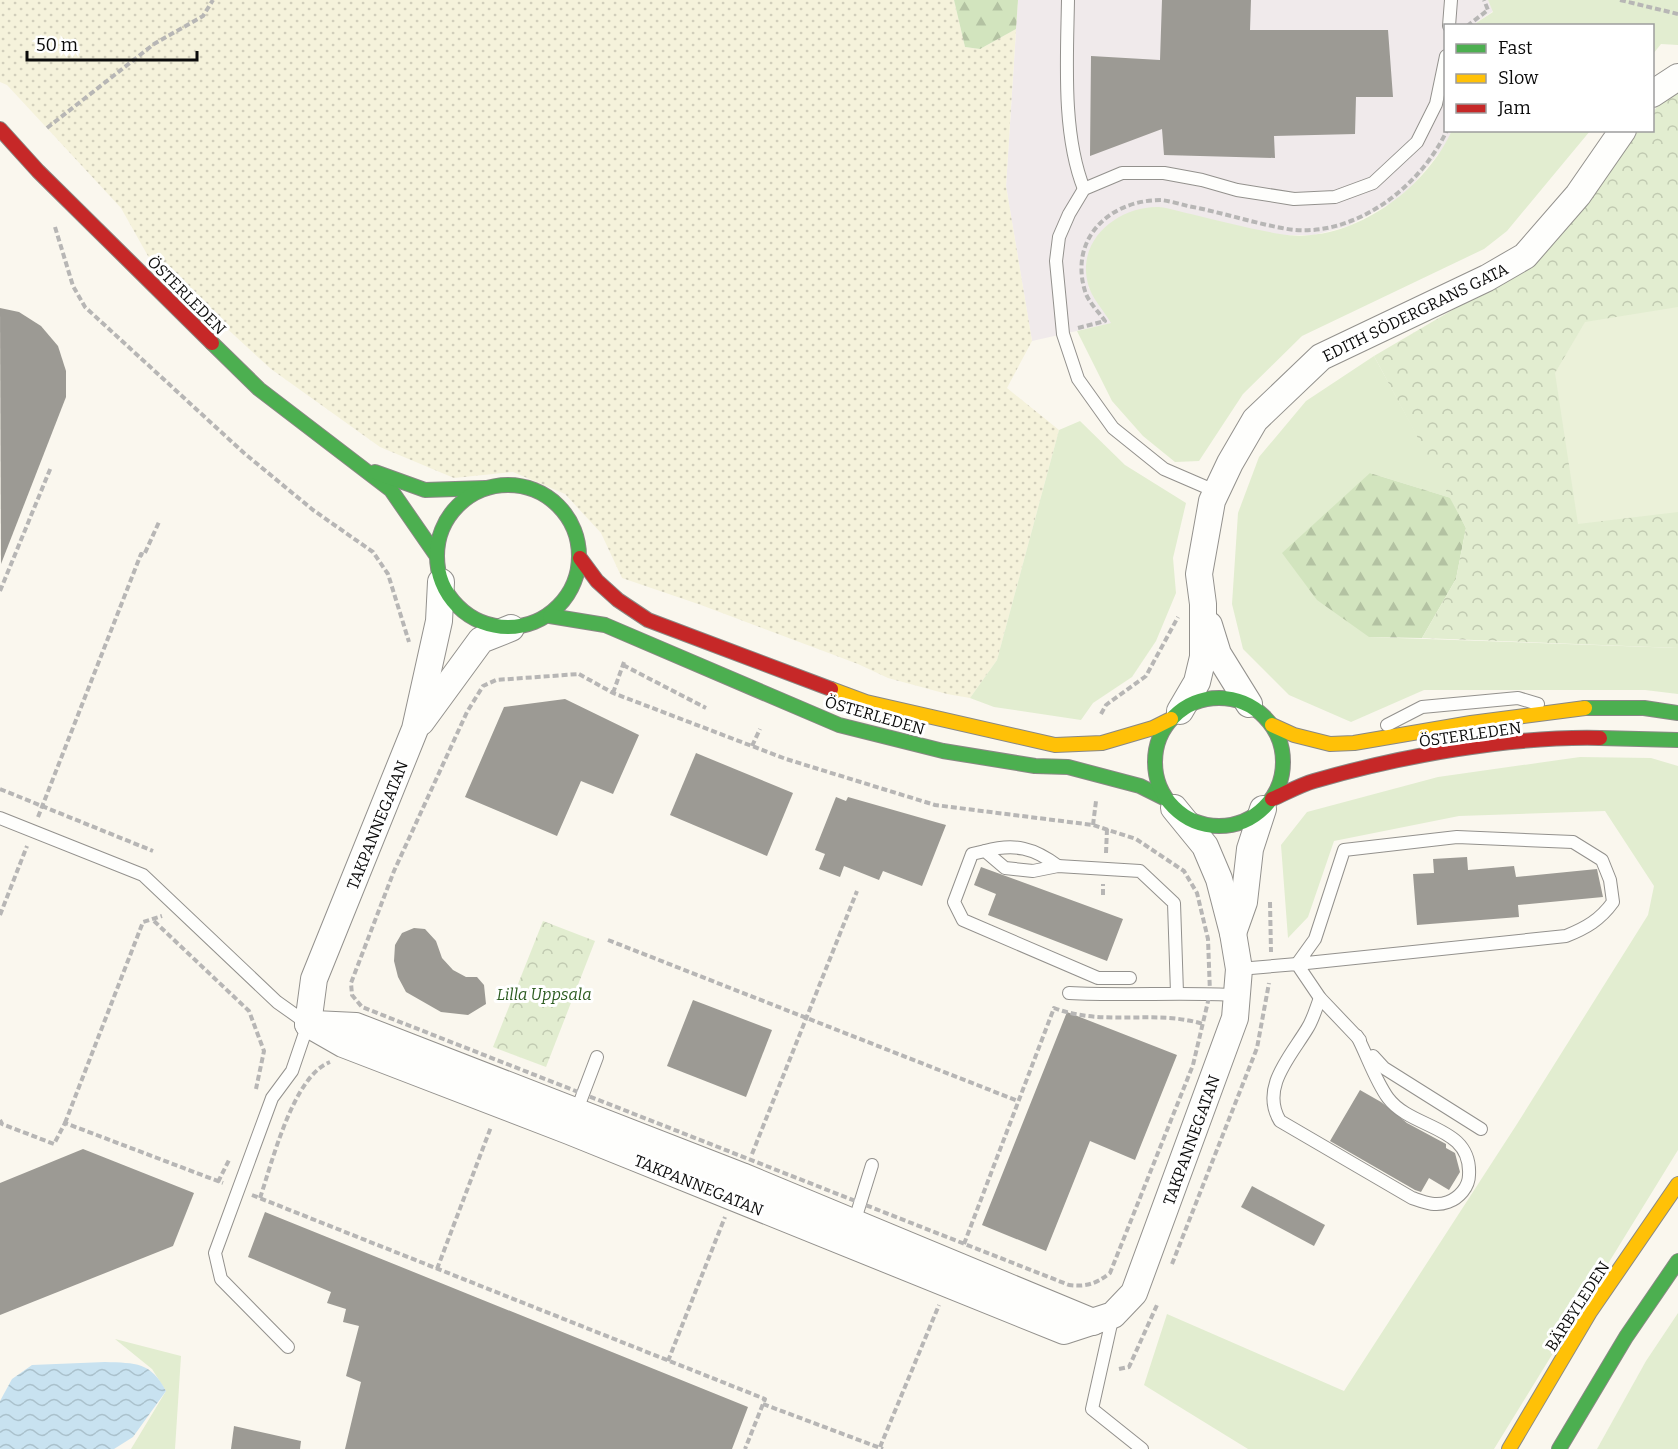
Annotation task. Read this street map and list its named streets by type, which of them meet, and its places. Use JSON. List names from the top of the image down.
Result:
{
  "streets": {
    "main road": ["ÖSTERLEDEN", "BÄRBYLEDEN"],
    "street": ["EDITH SÖDERGRANS GATA", "TAKPANNEGATAN"]
  },
  "crossings": [
    ["ÖSTERLEDEN", "TAKPANNEGATAN"]
  ],
  "parks": ["Lilla Uppsala"],
  "legend": ["Fast", "Slow", "Jam"],
  "scale_bar": "50 m"
}
